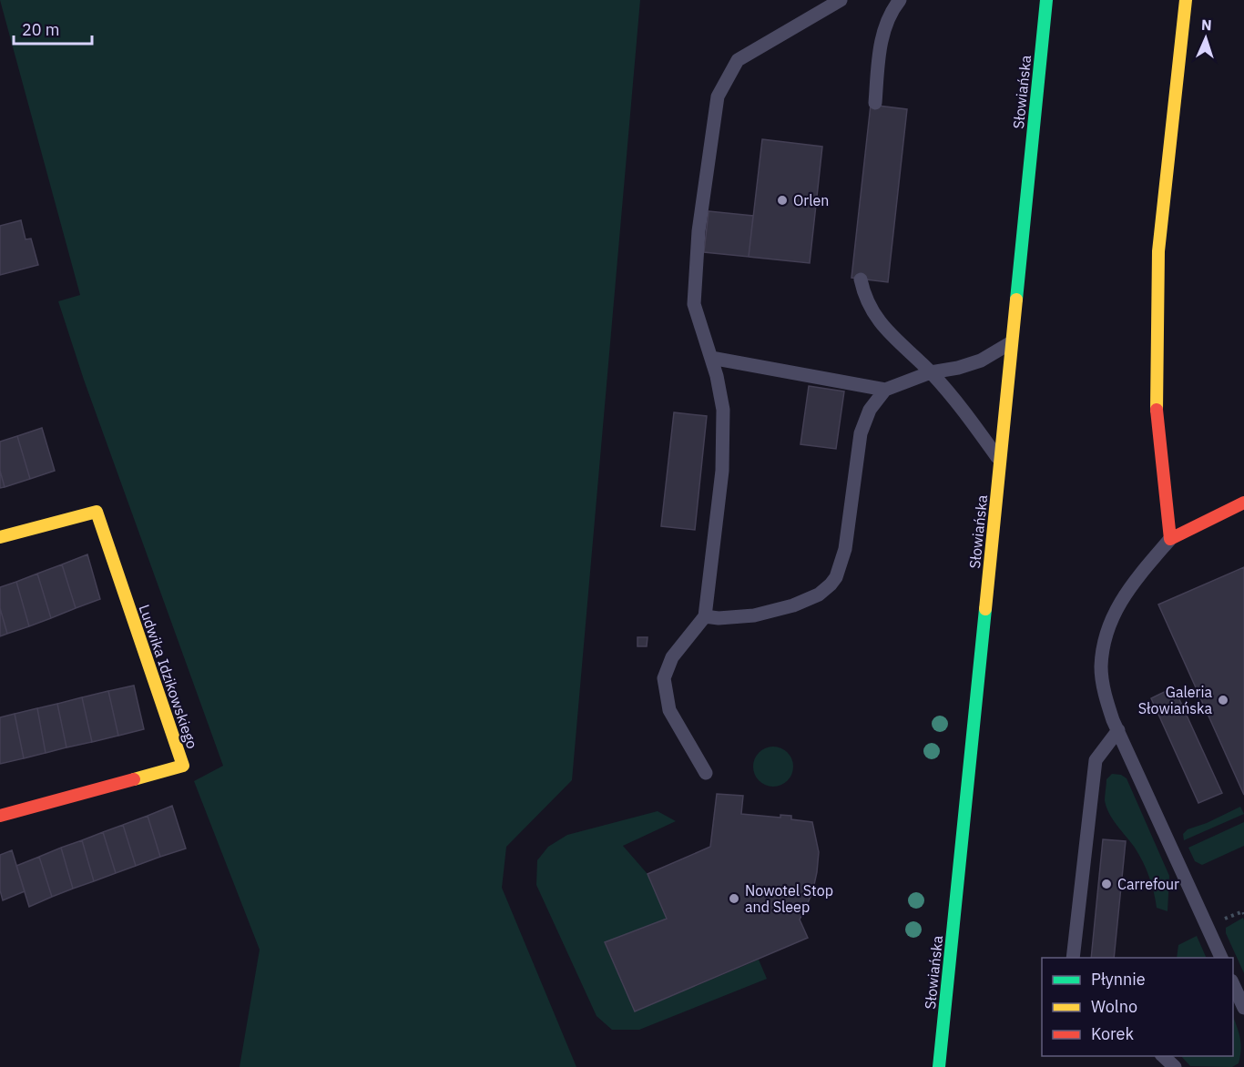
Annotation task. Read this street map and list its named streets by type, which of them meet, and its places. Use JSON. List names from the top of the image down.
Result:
{
  "streets": {
    "street": ["Słowiańska", "Ludwika Idzikowskiego"]
  },
  "places": [
    "Orlen",
    "Galeria Słowiańska",
    "Carrefour",
    "Nowotel Stop and Sleep"
  ],
  "legend": ["Płynnie", "Wolno", "Korek"],
  "scale_bar": "20 m",
  "north": "top"
}
